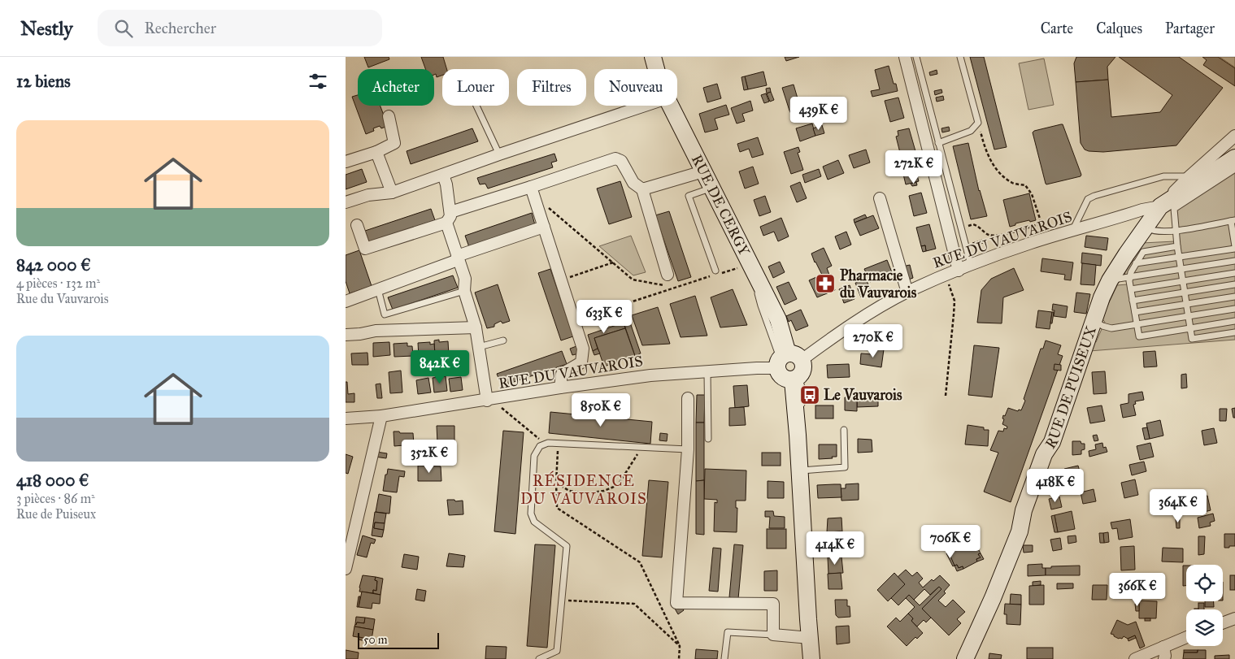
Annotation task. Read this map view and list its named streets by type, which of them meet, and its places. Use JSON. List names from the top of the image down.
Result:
{
  "streets": {
    "street": ["RUE DE CERGY", "RUE DU VAUVAROIS", "RUE DE PUISEUX"]
  },
  "crossings": [
    ["RUE DE CERGY", "RUE DU VAUVAROIS"],
    ["RUE DU VAUVAROIS", "RUE DE PUISEUX"]
  ],
  "districts": ["RÉSIDENCE DU VAUVAROIS"],
  "places": {
    "pharmacy": ["Pharmacie du Vauvarois"],
    "bus stop": ["Le Vauvarois"]
  },
  "scale_bar": "50 m",
  "page": {
    "header": "Nestly",
    "search": "Rechercher",
    "nav": ["Carte", "Calques", "Partager"],
    "heading": "12 biens",
    "chip": [
      "Acheter",
      "Louer",
      "Filtres",
      "Nouveau"
    ],
    "price": [
      "439K €",
      "272K €",
      "633K €",
      "270K €",
      "842K €",
      "850K €",
      "352K €",
      "418K €",
      "364K €",
      "706K €",
      "414K €",
      "366K €"
    ],
    "list": [
      {
        "name": "842 000 €",
        "note": "4 pièces · 132 m² · Rue du Vauvarois"
      },
      {
        "name": "418 000 €",
        "note": "3 pièces · 86 m² · Rue de Puiseux"
      }
    ],
    "scale": "50 m"
  }
}
